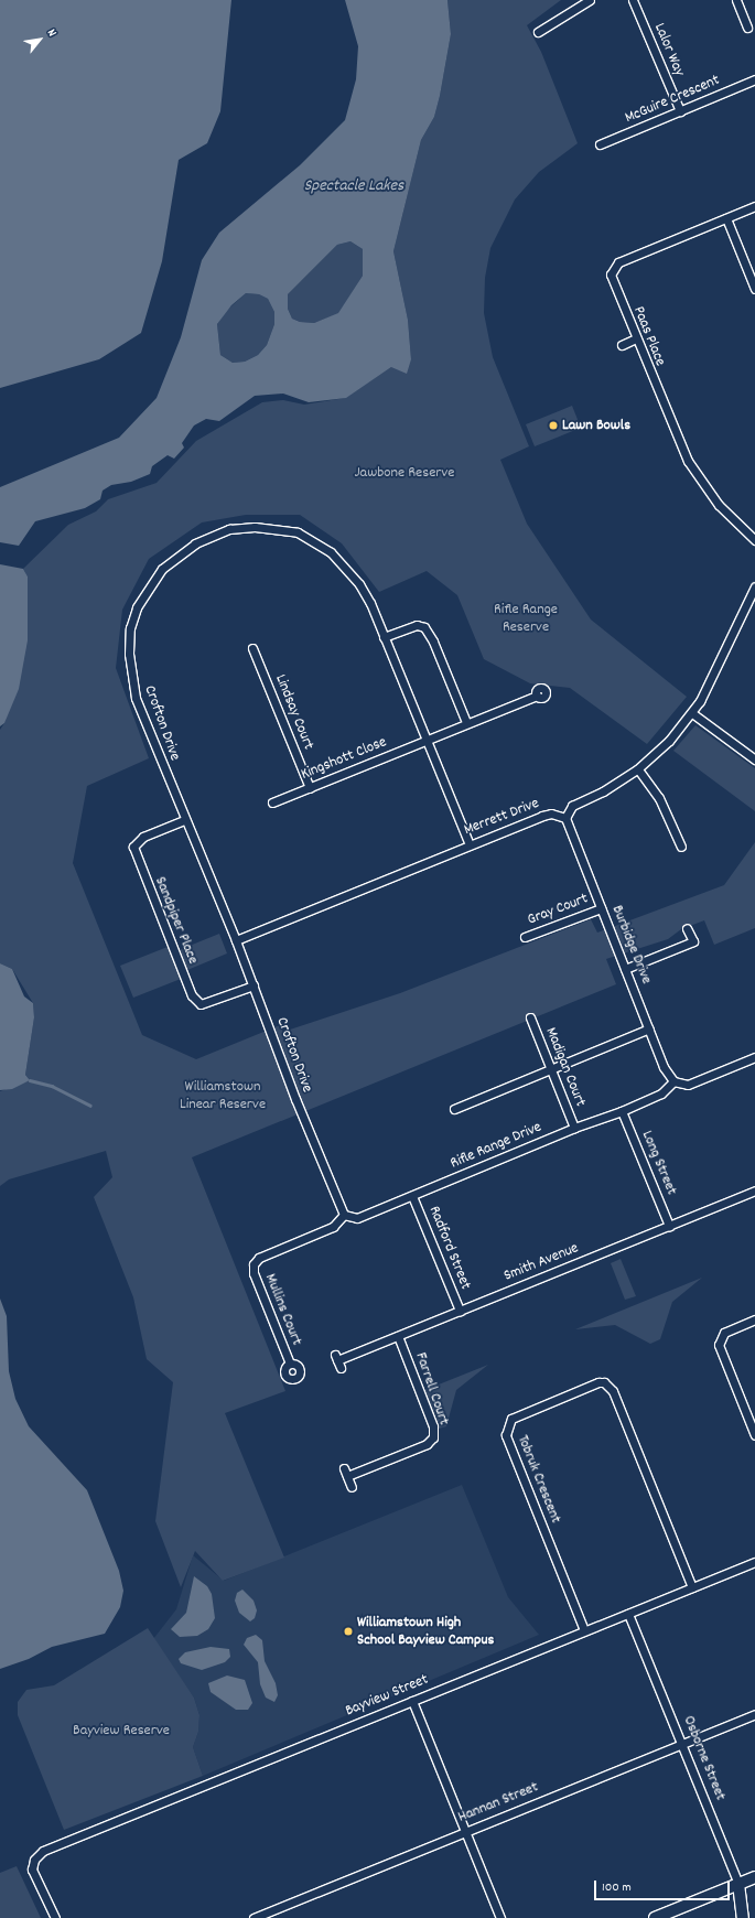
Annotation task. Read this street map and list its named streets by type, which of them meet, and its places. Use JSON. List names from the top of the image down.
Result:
{
  "streets": {
    "street": [
      "Lalor Way",
      "McGuire Crescent",
      "Paas Place",
      "Lindsay Court",
      "Crofton Drive",
      "Kingshott Close",
      "Merrett Drive",
      "Gray Court",
      "Sandpiper Place",
      "Burbidge Drive",
      "Madigan Court",
      "Rifle Range Drive",
      "Long Street",
      "Radford Street",
      "Smith Avenue",
      "Mullins Court",
      "Farrell Court",
      "Tobruk Crescent",
      "Bayview Street",
      "Osborne Street",
      "Hannan Street"
    ]
  },
  "crossings": [
    ["Lalor Way", "McGuire Crescent"],
    ["Lindsay Court", "Kingshott Close"],
    ["Crofton Drive", "Kingshott Close"],
    ["Crofton Drive", "Merrett Drive"],
    ["Crofton Drive", "Sandpiper Place"],
    ["Crofton Drive", "Rifle Range Drive"],
    ["Crofton Drive", "Mullins Court"],
    ["Merrett Drive", "Burbidge Drive"],
    ["Gray Court", "Burbidge Drive"],
    ["Burbidge Drive", "Rifle Range Drive"],
    ["Madigan Court", "Rifle Range Drive"],
    ["Rifle Range Drive", "Long Street"],
    ["Rifle Range Drive", "Radford Street"],
    ["Rifle Range Drive", "Mullins Court"],
    ["Long Street", "Smith Avenue"],
    ["Radford Street", "Smith Avenue"],
    ["Smith Avenue", "Farrell Court"],
    ["Tobruk Crescent", "Bayview Street"],
    ["Bayview Street", "Osborne Street"],
    ["Osborne Street", "Hannan Street"]
  ],
  "water": ["Spectacle Lakes"],
  "parks": [
    "Jawbone Reserve",
    "Rifle Range Reserve",
    "Williamstown Linear Reserve",
    "Bayview Reserve"
  ],
  "places": ["Lawn Bowls", "Williamstown High School Bayview Campus"],
  "scale_bar": "100 m",
  "north": "top right"
}
